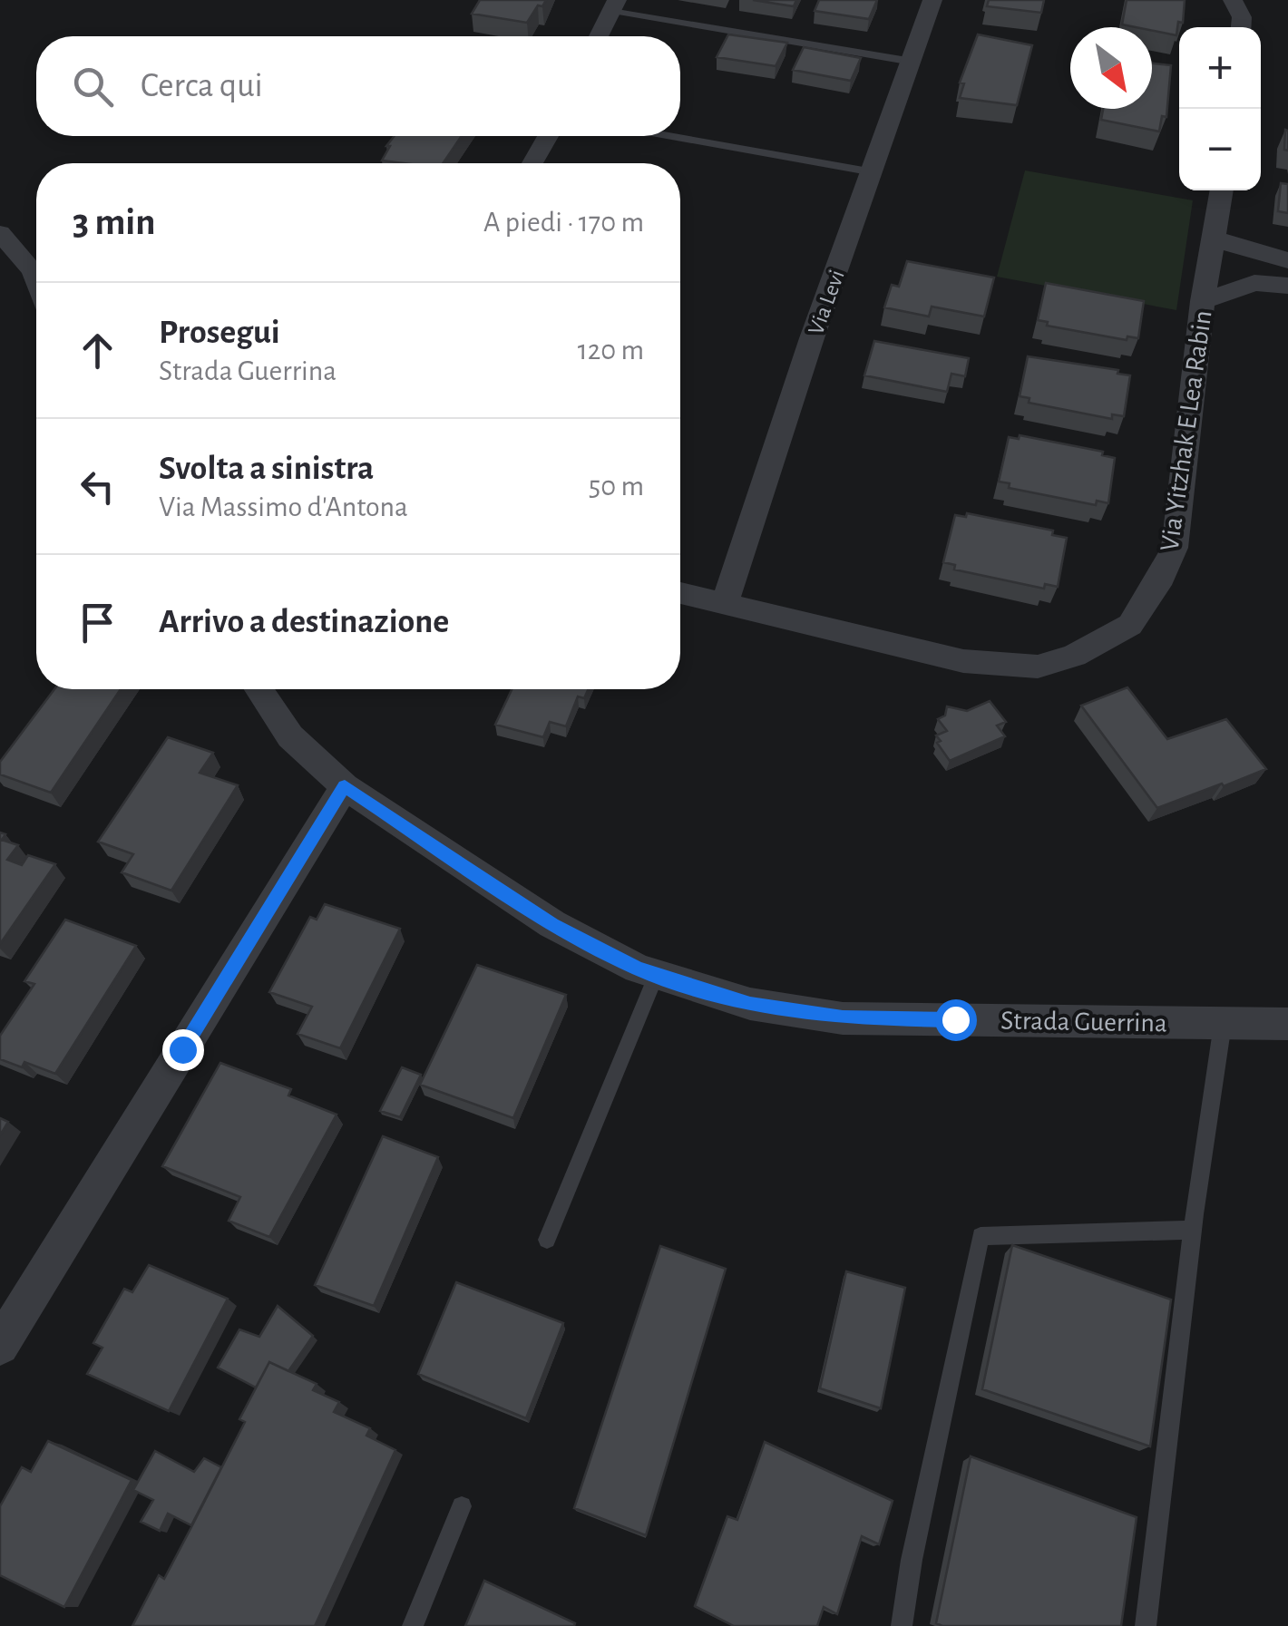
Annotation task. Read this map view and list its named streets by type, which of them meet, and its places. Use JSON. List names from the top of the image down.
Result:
{
  "streets": {
    "street": ["Via Levi", "Via Yitzhak E Lea Rabin", "Strada Guerrina"]
  },
  "crossings": [
    ["Via Levi", "Via Yitzhak E Lea Rabin"]
  ],
  "north": "bottom right",
  "page": {
    "map_buttons": ["+", "−"],
    "search": "Cerca qui",
    "heading": ["3 min", "A piedi · 170 m"],
    "list": [
      ["Prosegui", "Strada Guerrina", "120 m"],
      ["Svolta a sinistra", "Via Massimo d'Antona", "50 m"],
      "Arrivo a destinazione"
    ]
  }
}
